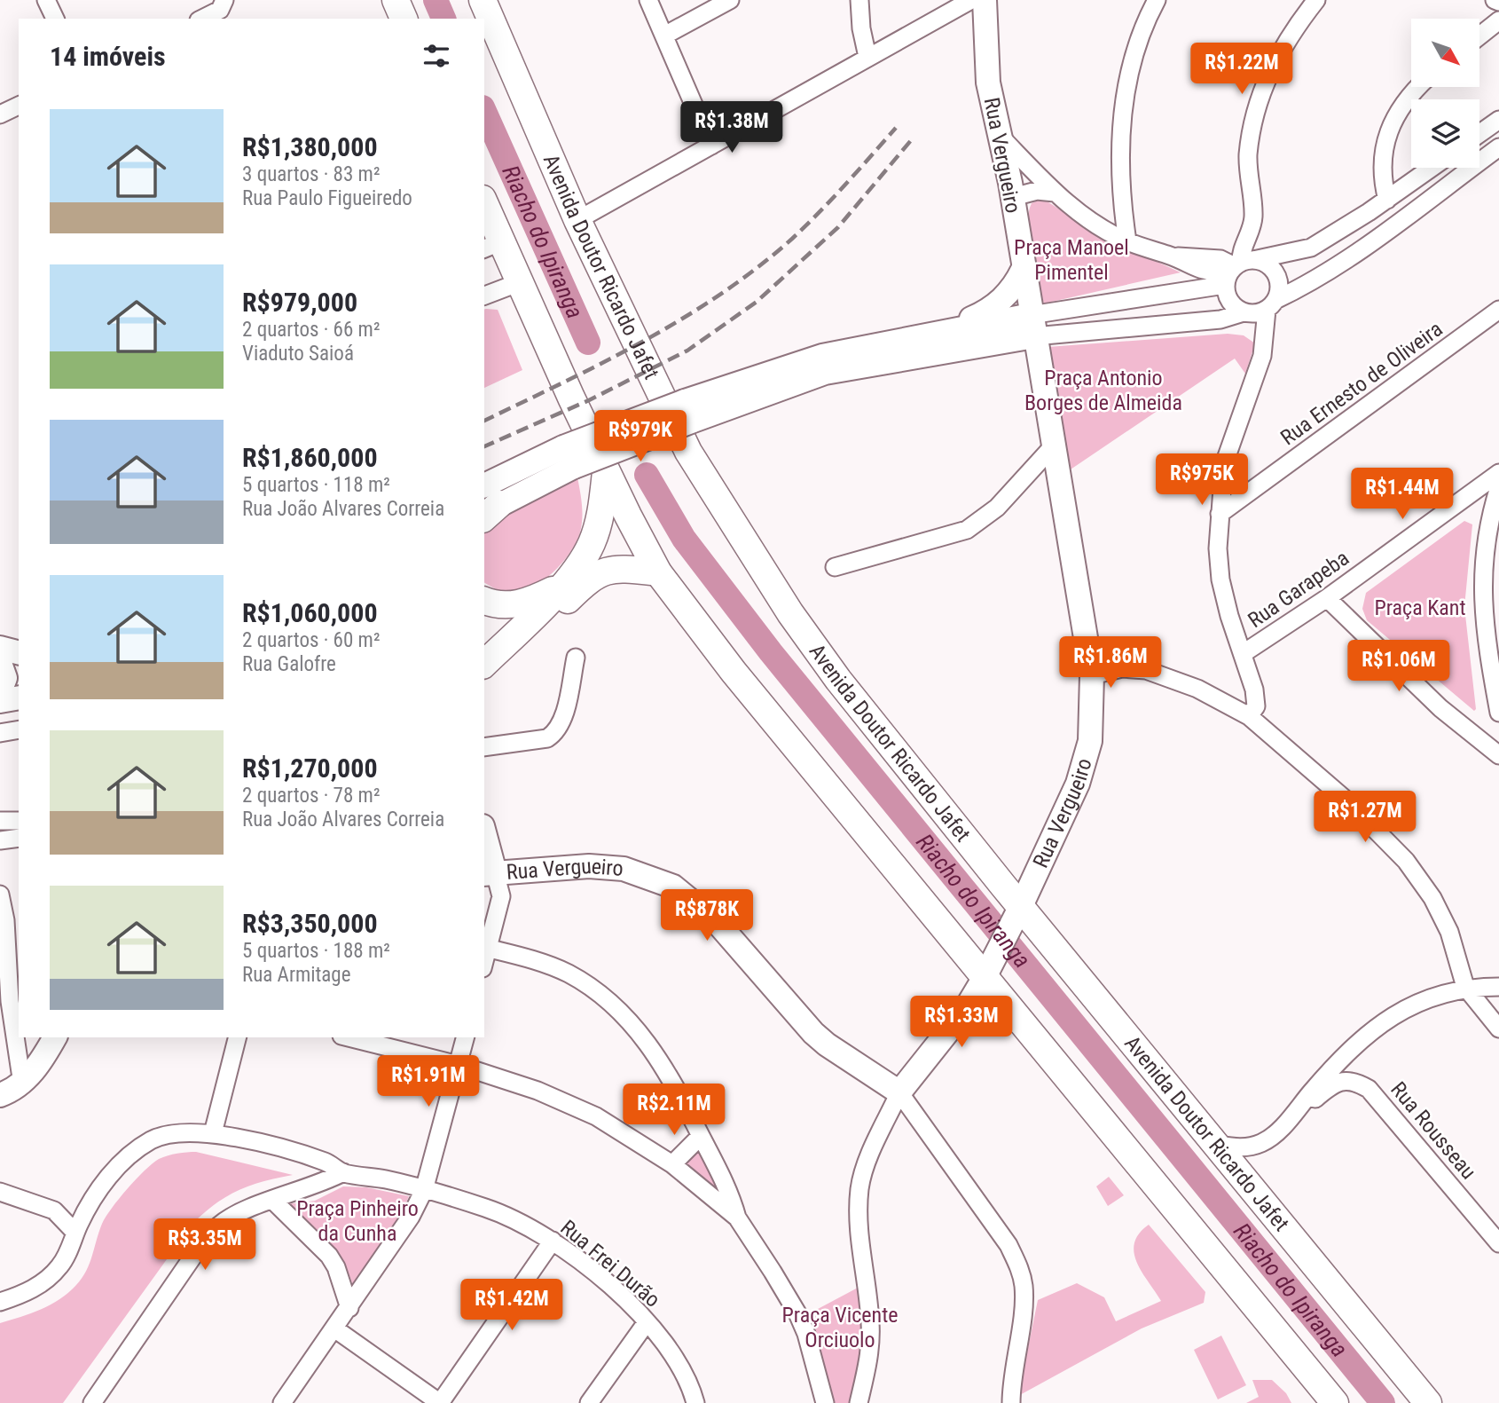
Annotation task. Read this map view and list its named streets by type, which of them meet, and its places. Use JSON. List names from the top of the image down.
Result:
{
  "streets": {
    "main road": ["Rua Vergueiro", "Avenida Doutor Ricardo Jafet"],
    "street": [
      "Rua Ernesto de Oliveira",
      "Rua Garapeba",
      "Rua Rousseau",
      "Rua Frei Durão"
    ]
  },
  "crossings": [
    ["Rua Vergueiro", "Avenida Doutor Ricardo Jafet"]
  ],
  "water": ["Riacho do Ipiranga"],
  "parks": [
    "Praça Manoel Pimentel",
    "Praça Antonio Borges de Almeida",
    "Praça Kant",
    "Praça Pinheiro da Cunha",
    "Praça Vicente Orciuolo"
  ],
  "north": "bottom right",
  "page": {
    "heading": "14 imóveis",
    "price": [
      "R$1.22M",
      "R$1.38M",
      "R$979K",
      "R$975K",
      "R$1.44M",
      "R$1.86M",
      "R$1.06M",
      "R$1.27M",
      "R$878K",
      "R$1.33M",
      "R$1.91M",
      "R$2.11M",
      "R$3.35M",
      "R$1.42M"
    ],
    "list": [
      {
        "name": "R$1,380,000",
        "note": "3 quartos · 83 m² · Rua Paulo Figueiredo"
      },
      {
        "name": "R$979,000",
        "note": "2 quartos · 66 m² · Viaduto Saioá"
      },
      {
        "name": "R$1,860,000",
        "note": "5 quartos · 118 m² · Rua João Alvares Correia"
      },
      {
        "name": "R$1,060,000",
        "note": "2 quartos · 60 m² · Rua Galofre"
      },
      {
        "name": "R$1,270,000",
        "note": "2 quartos · 78 m² · Rua João Alvares Correia"
      },
      {
        "name": "R$3,350,000",
        "note": "5 quartos · 188 m² · Rua Armitage"
      }
    ]
  }
}
